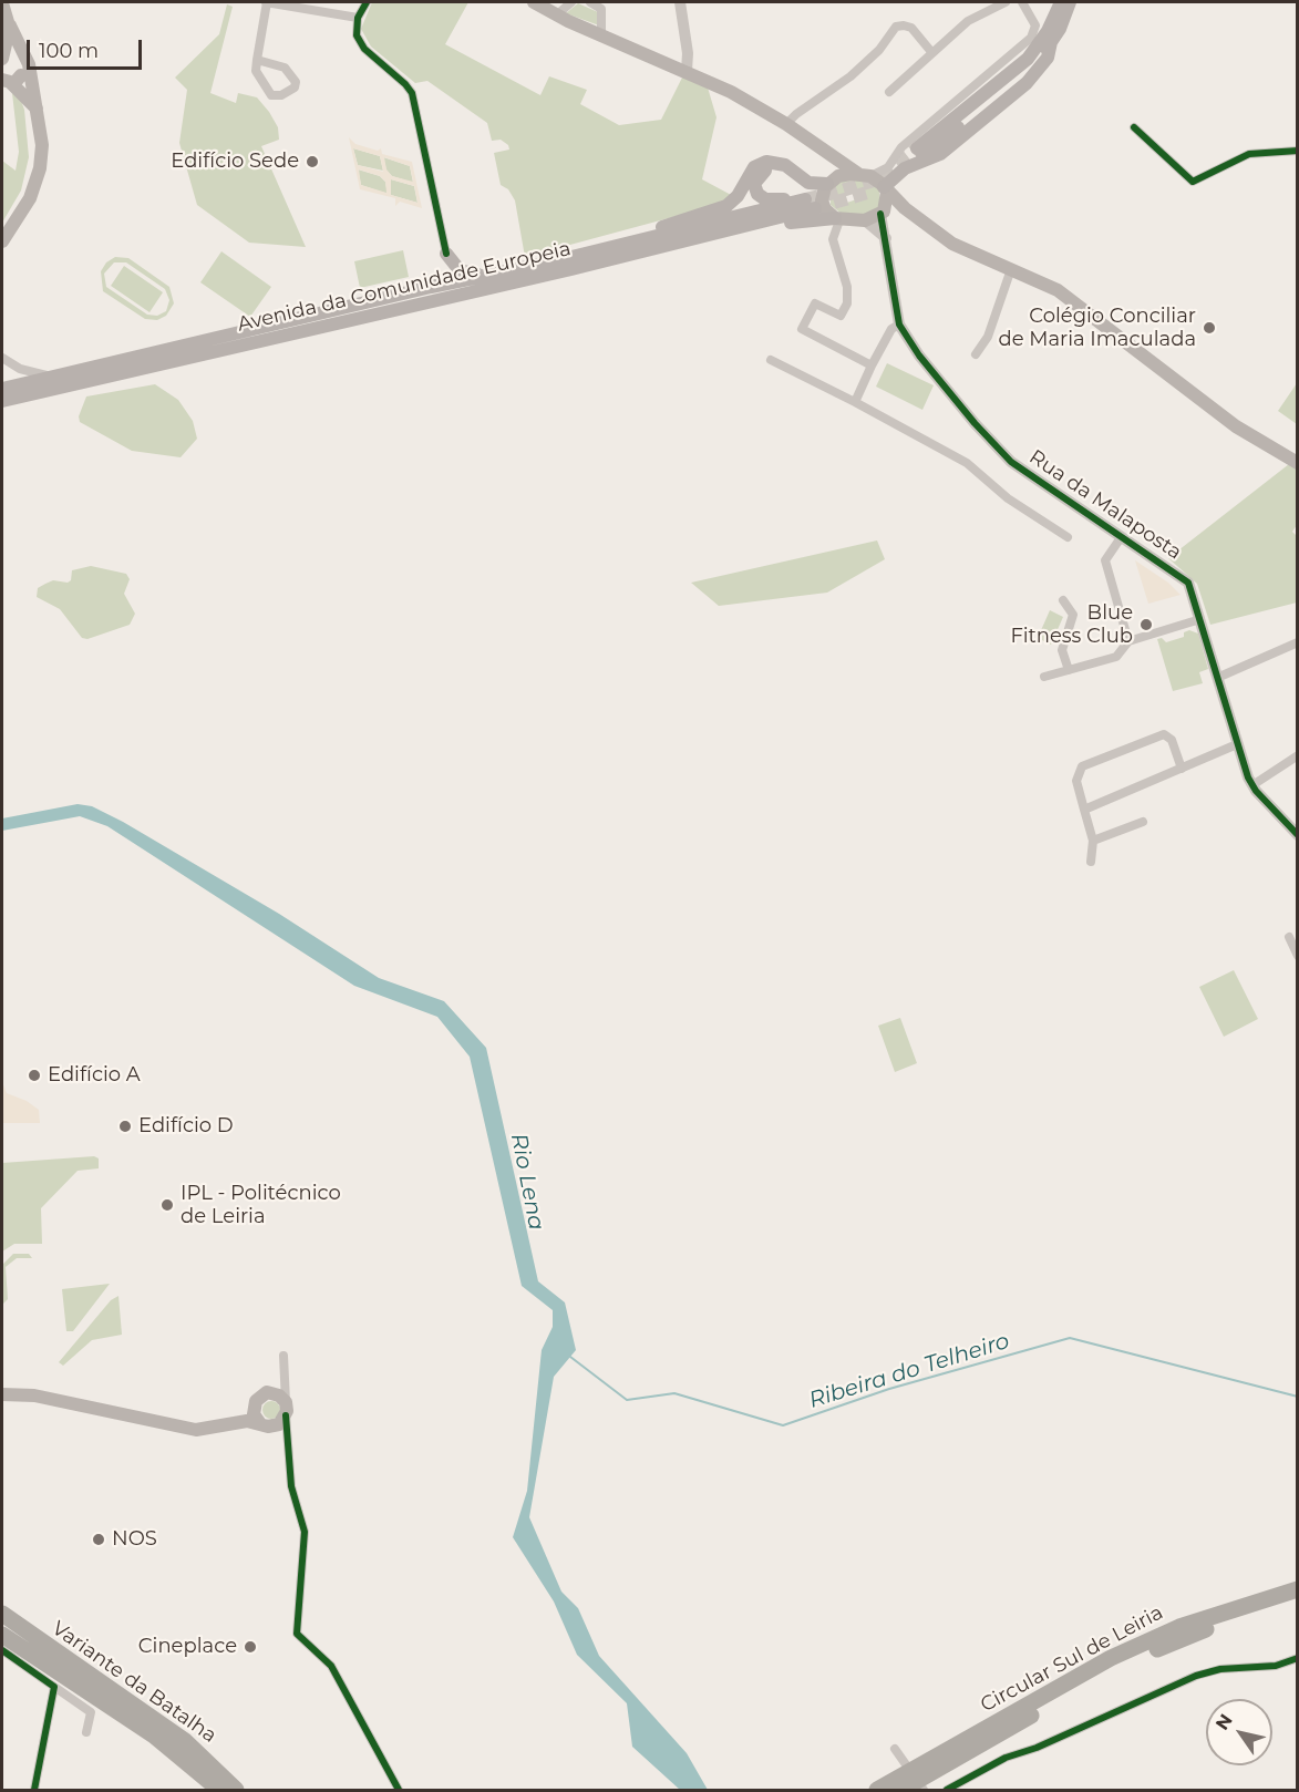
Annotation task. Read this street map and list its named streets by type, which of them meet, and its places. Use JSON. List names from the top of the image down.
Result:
{
  "streets": {
    "highway": ["Circular Sul de Leiria", "Variante da Batalha"],
    "main road": ["Avenida da Comunidade Europeia"],
    "street": ["Rua da Malaposta"]
  },
  "water": ["Rio Lena", "Ribeira do Telheiro"],
  "places": [
    "Edifício Sede",
    "Colégio Conciliar de Maria Imaculada",
    "Blue Fitness Club",
    "Edifício A",
    "Edifício D",
    "IPL - Politécnico de Leiria",
    "NOS",
    "Cineplace"
  ],
  "scale_bar": "100 m",
  "north": "top left"
}
